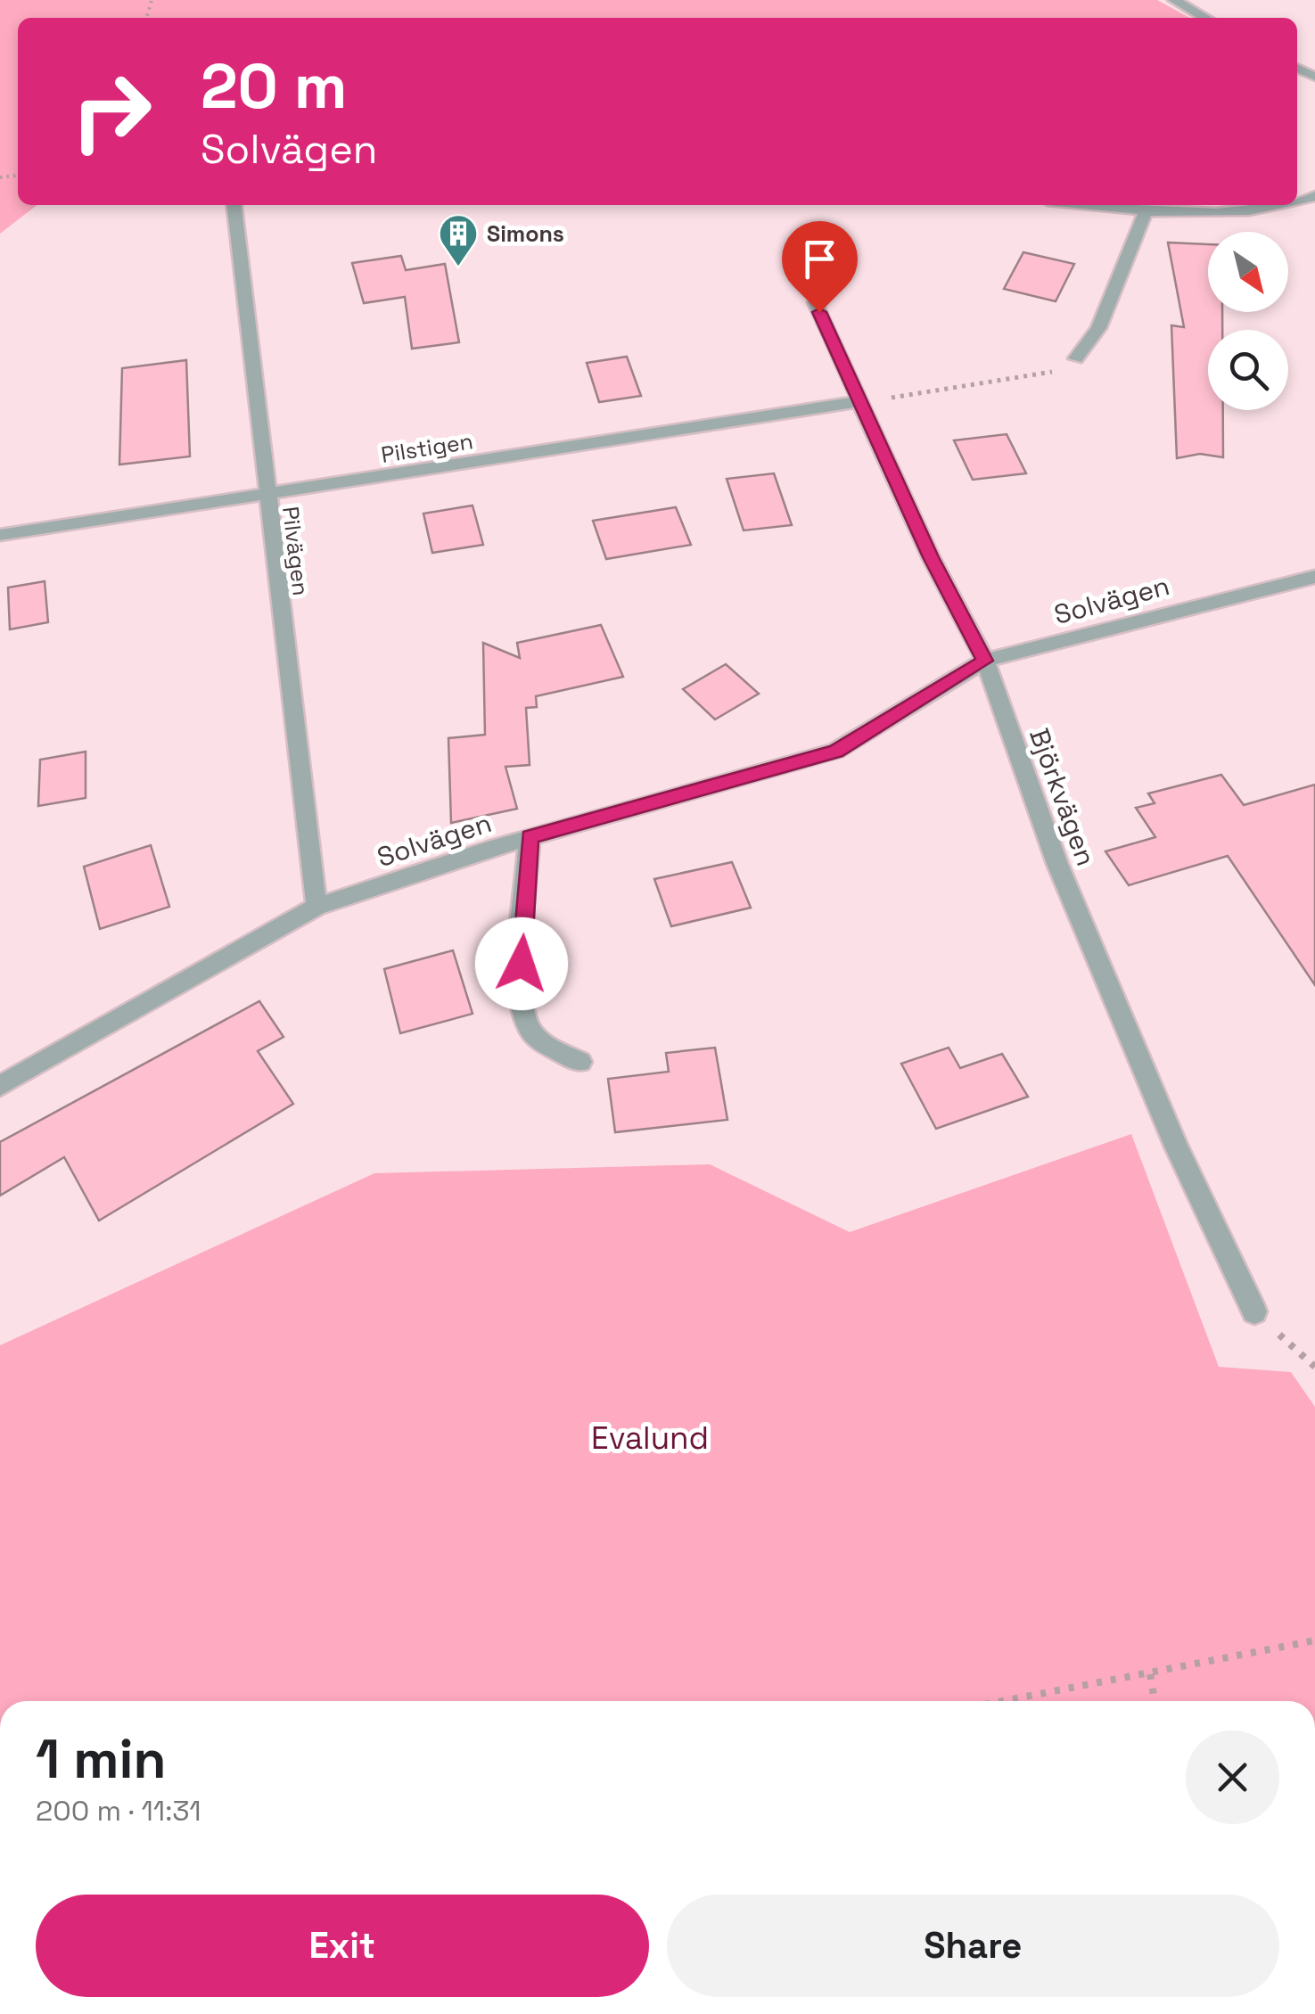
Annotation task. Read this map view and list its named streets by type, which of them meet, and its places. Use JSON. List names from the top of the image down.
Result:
{
  "streets": {
    "street": [
      "Pilstigen",
      "Pilvägen",
      "Solvägen",
      "Björkvägen"
    ]
  },
  "crossings": [
    ["Pilstigen", "Pilvägen"],
    ["Pilstigen", "Björkvägen"],
    ["Pilvägen", "Solvägen"],
    ["Solvägen", "Björkvägen"]
  ],
  "parks": ["Evalund"],
  "places": {
    "building": ["Simons"]
  },
  "north": "bottom right",
  "page": {
    "turn": ["20 m", "Solvägen"],
    "heading": ["1 min", "200 m · 11:31"],
    "buttons": ["Exit", "Share"]
  }
}
